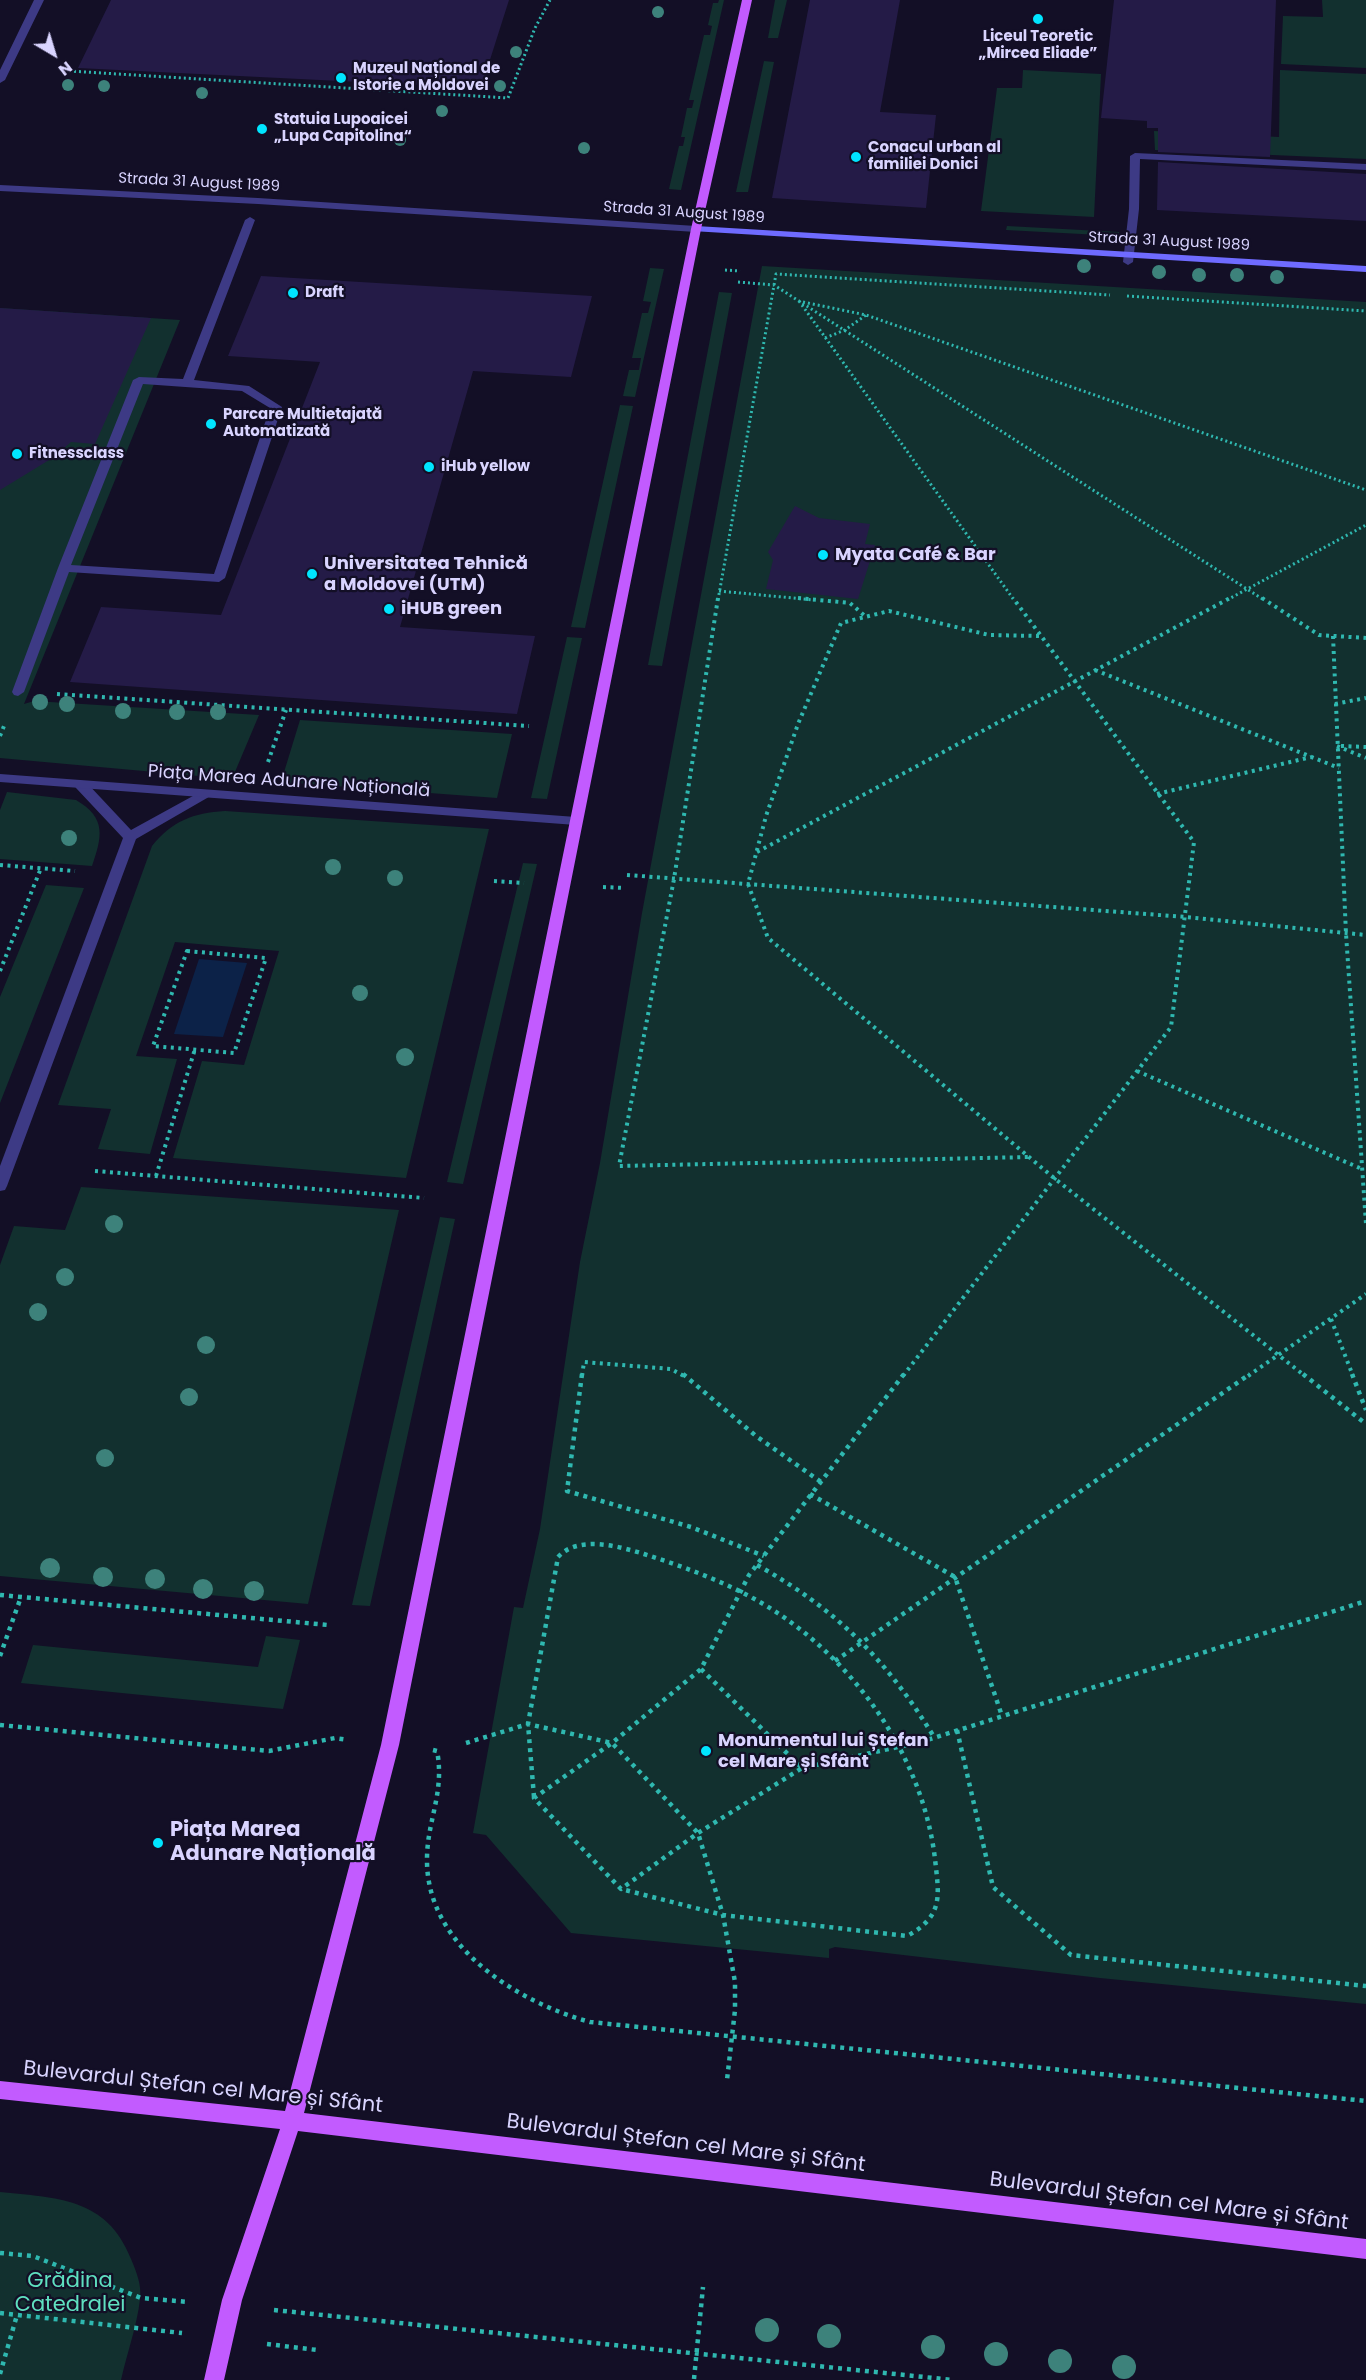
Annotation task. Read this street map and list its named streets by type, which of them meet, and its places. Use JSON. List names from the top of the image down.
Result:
{
  "streets": {
    "main road": ["Bulevardul Ștefan cel Mare și Sfânt"],
    "street": ["Strada 31 August 1989", "Piața Marea Adunare Națională"]
  },
  "parks": ["Grădina Catedralei"],
  "places": [
    "Liceul Teoretic „Mircea Eliade”",
    "Muzeul Național de Istorie a Moldovei",
    "Statuia Lupoaicei „Lupa Capitolina“",
    "Conacul urban al familiei Donici",
    "Draft",
    "Parcare Multietajată Automatizată",
    "Fitnessclass",
    "iHub yellow",
    "Myata Café & Bar",
    "Universitatea Tehnică a Moldovei (UTM)",
    "iHUB green",
    "Monumentul lui Ștefan cel Mare și Sfânt",
    "Piața Marea Adunare Națională"
  ],
  "north": "bottom right"
}
